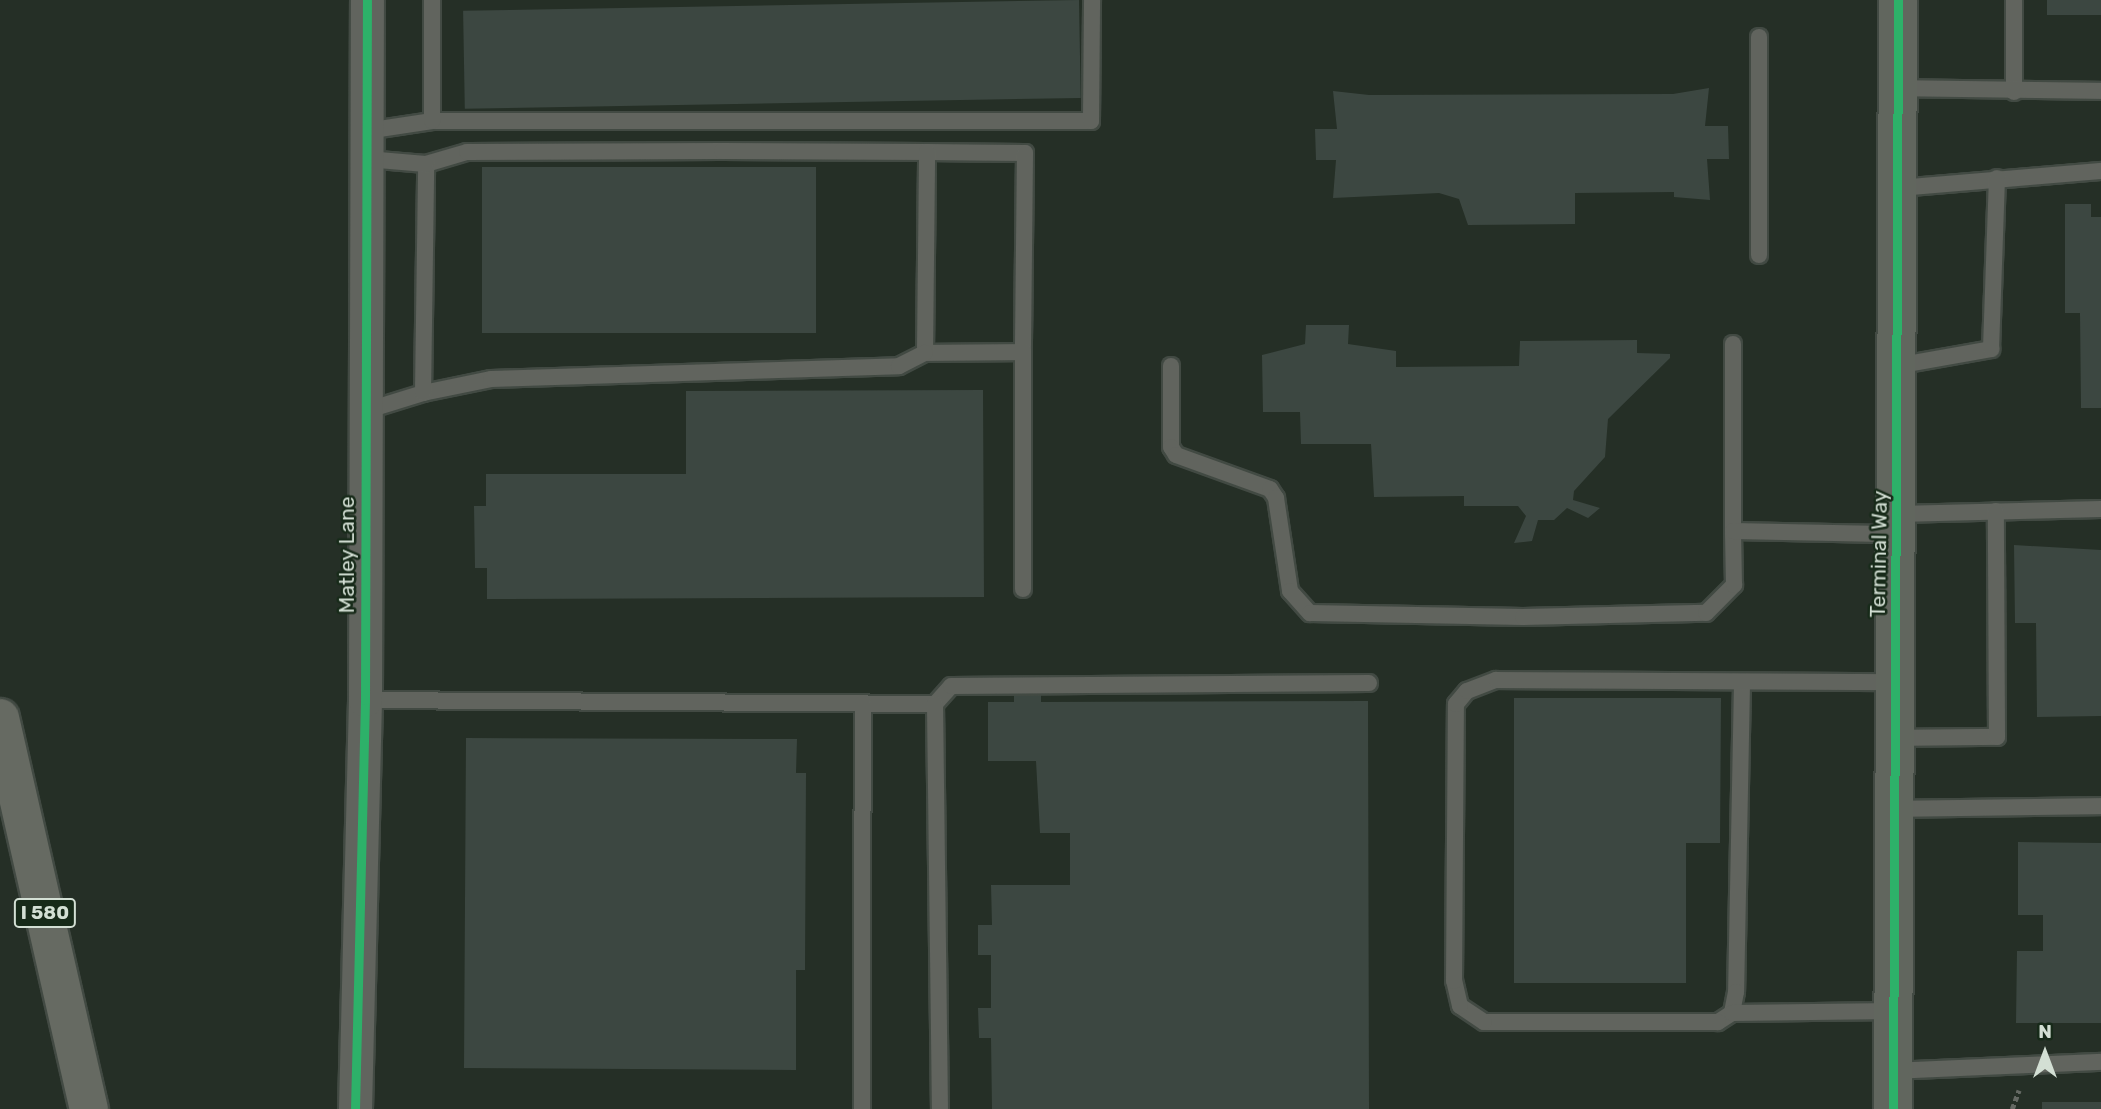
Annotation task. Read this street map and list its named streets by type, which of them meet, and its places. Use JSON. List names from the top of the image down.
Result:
{
  "streets": {
    "highway": ["I 580"],
    "main road": ["Terminal Way"],
    "street": ["Matley Lane"]
  },
  "north": "top"
}
